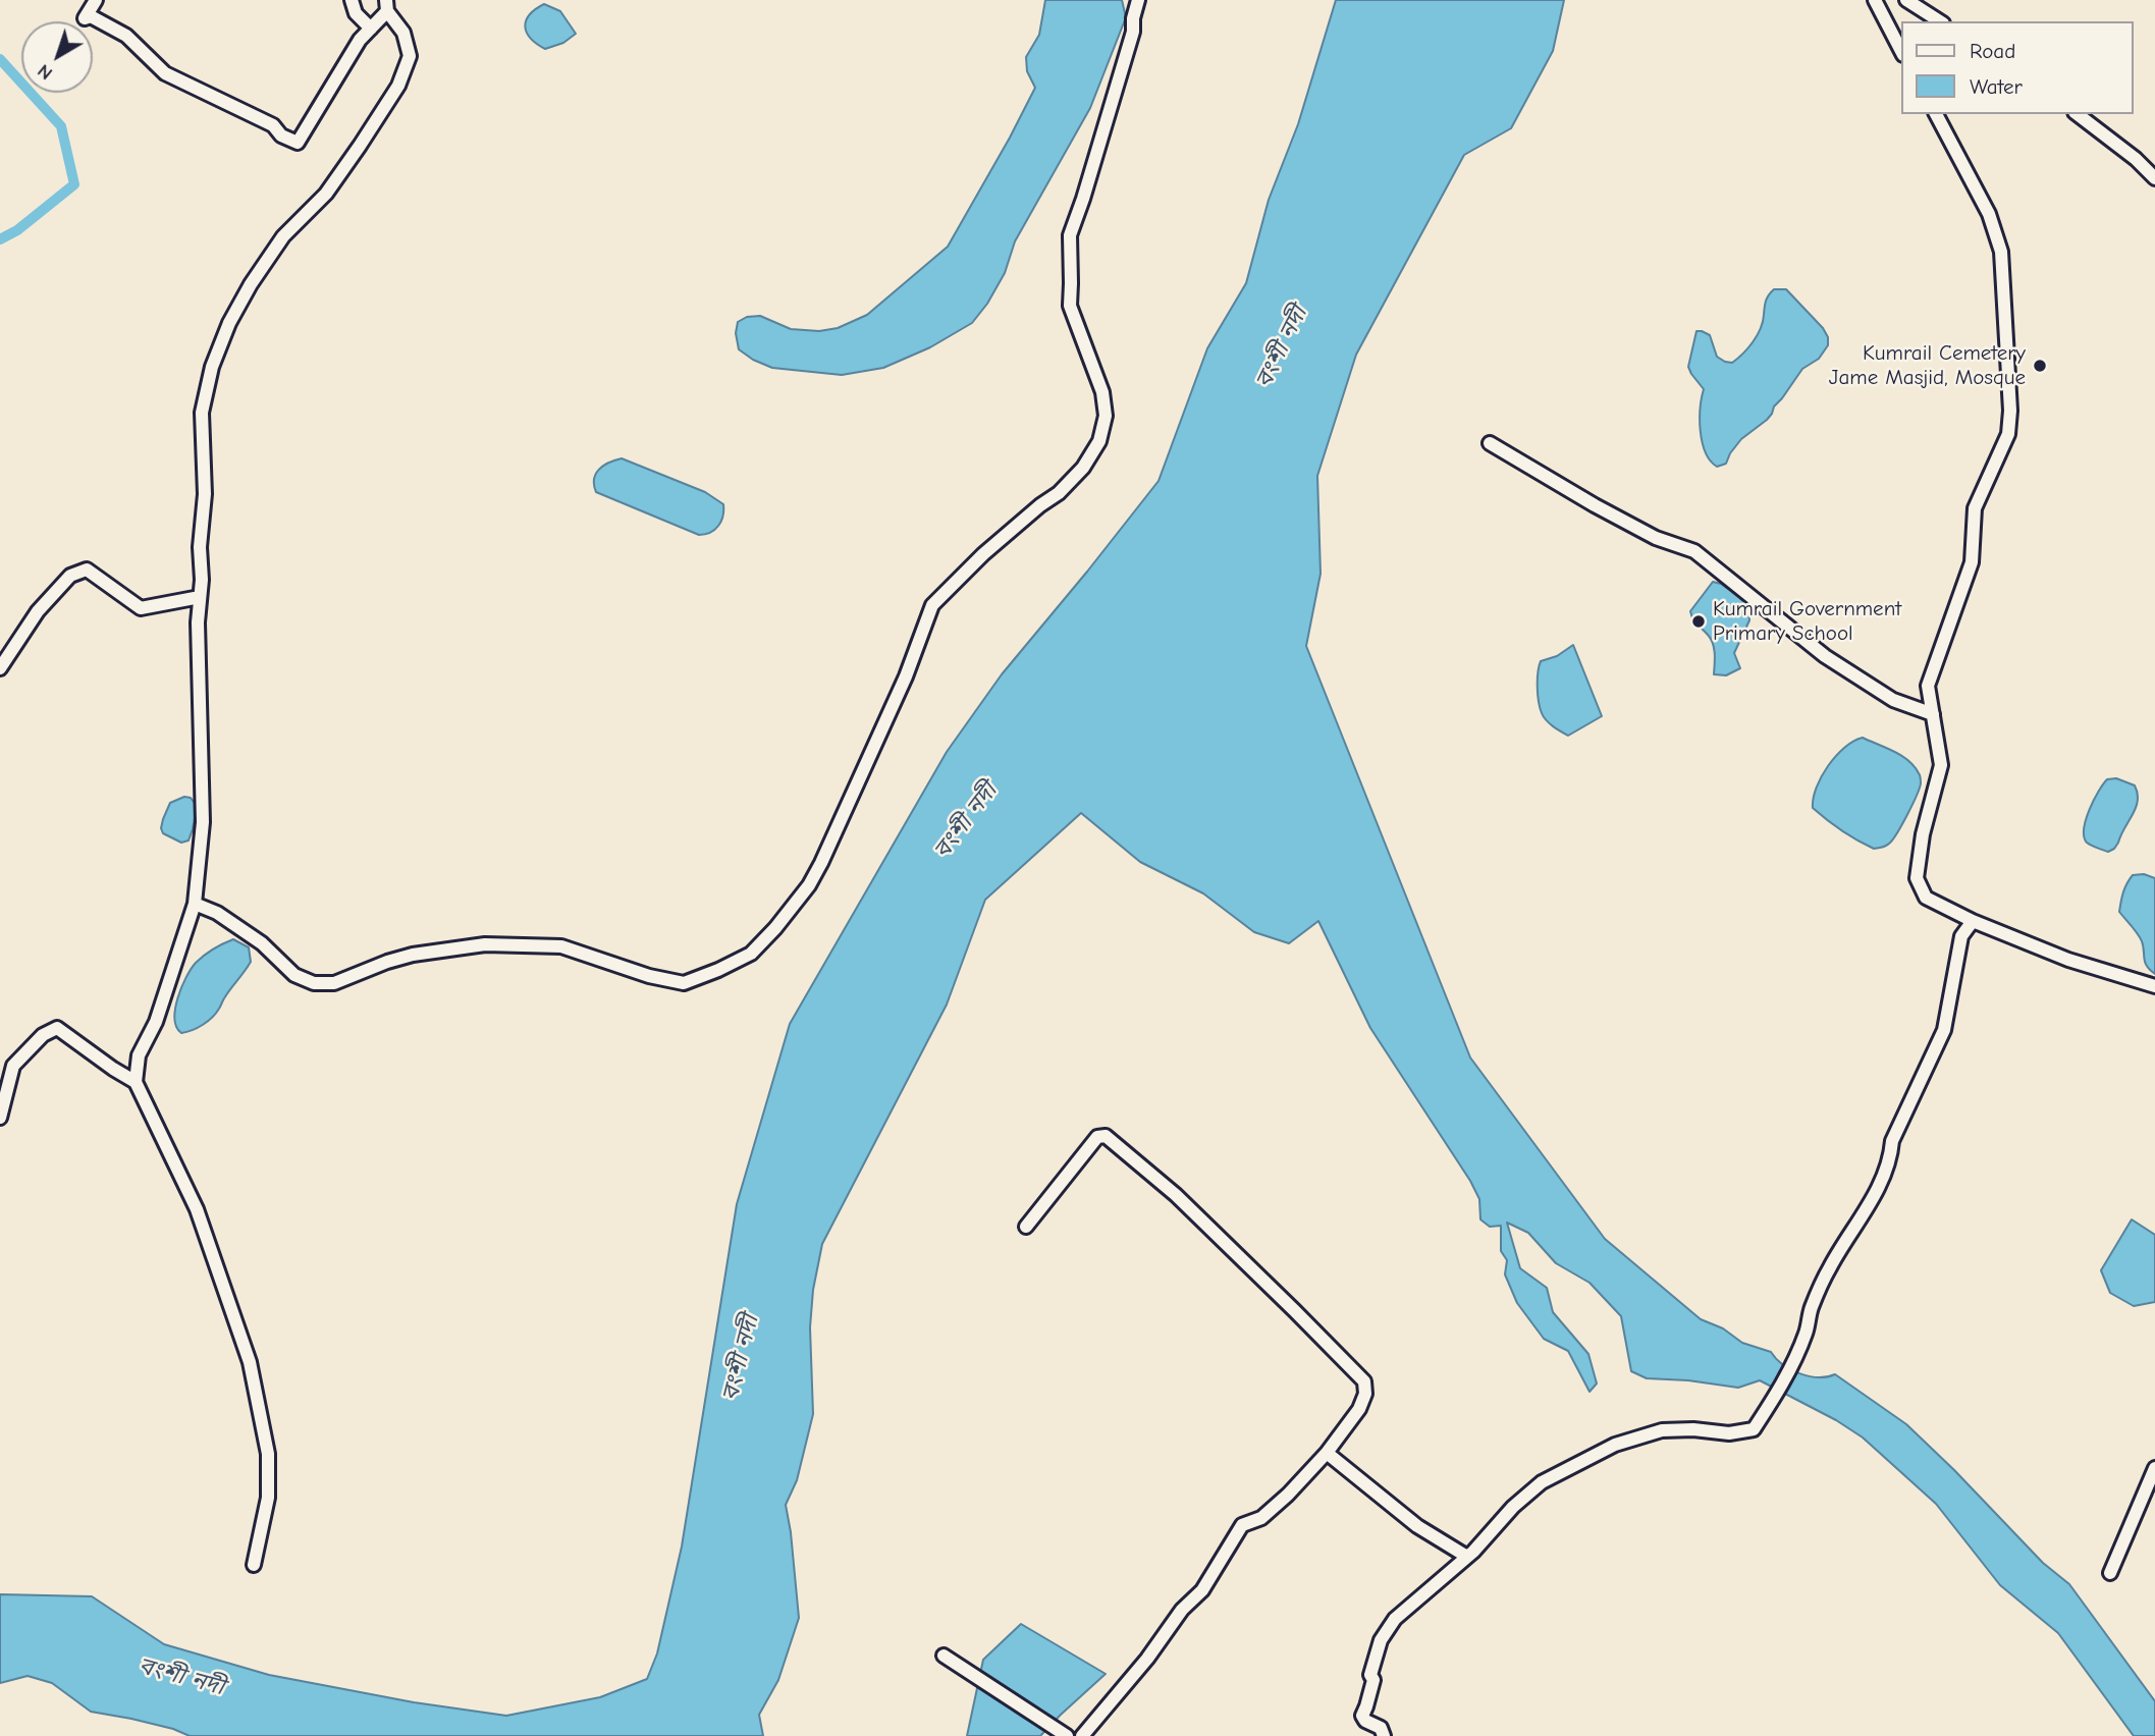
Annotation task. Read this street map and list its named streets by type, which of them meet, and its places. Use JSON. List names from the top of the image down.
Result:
{
  "water": ["বংশী নদী"],
  "places": ["Kumrail Cemetery Jame Masjid, Mosque", "Kumrail Government Primary School"],
  "legend": ["Road", "Water"],
  "north": "bottom left"
}
